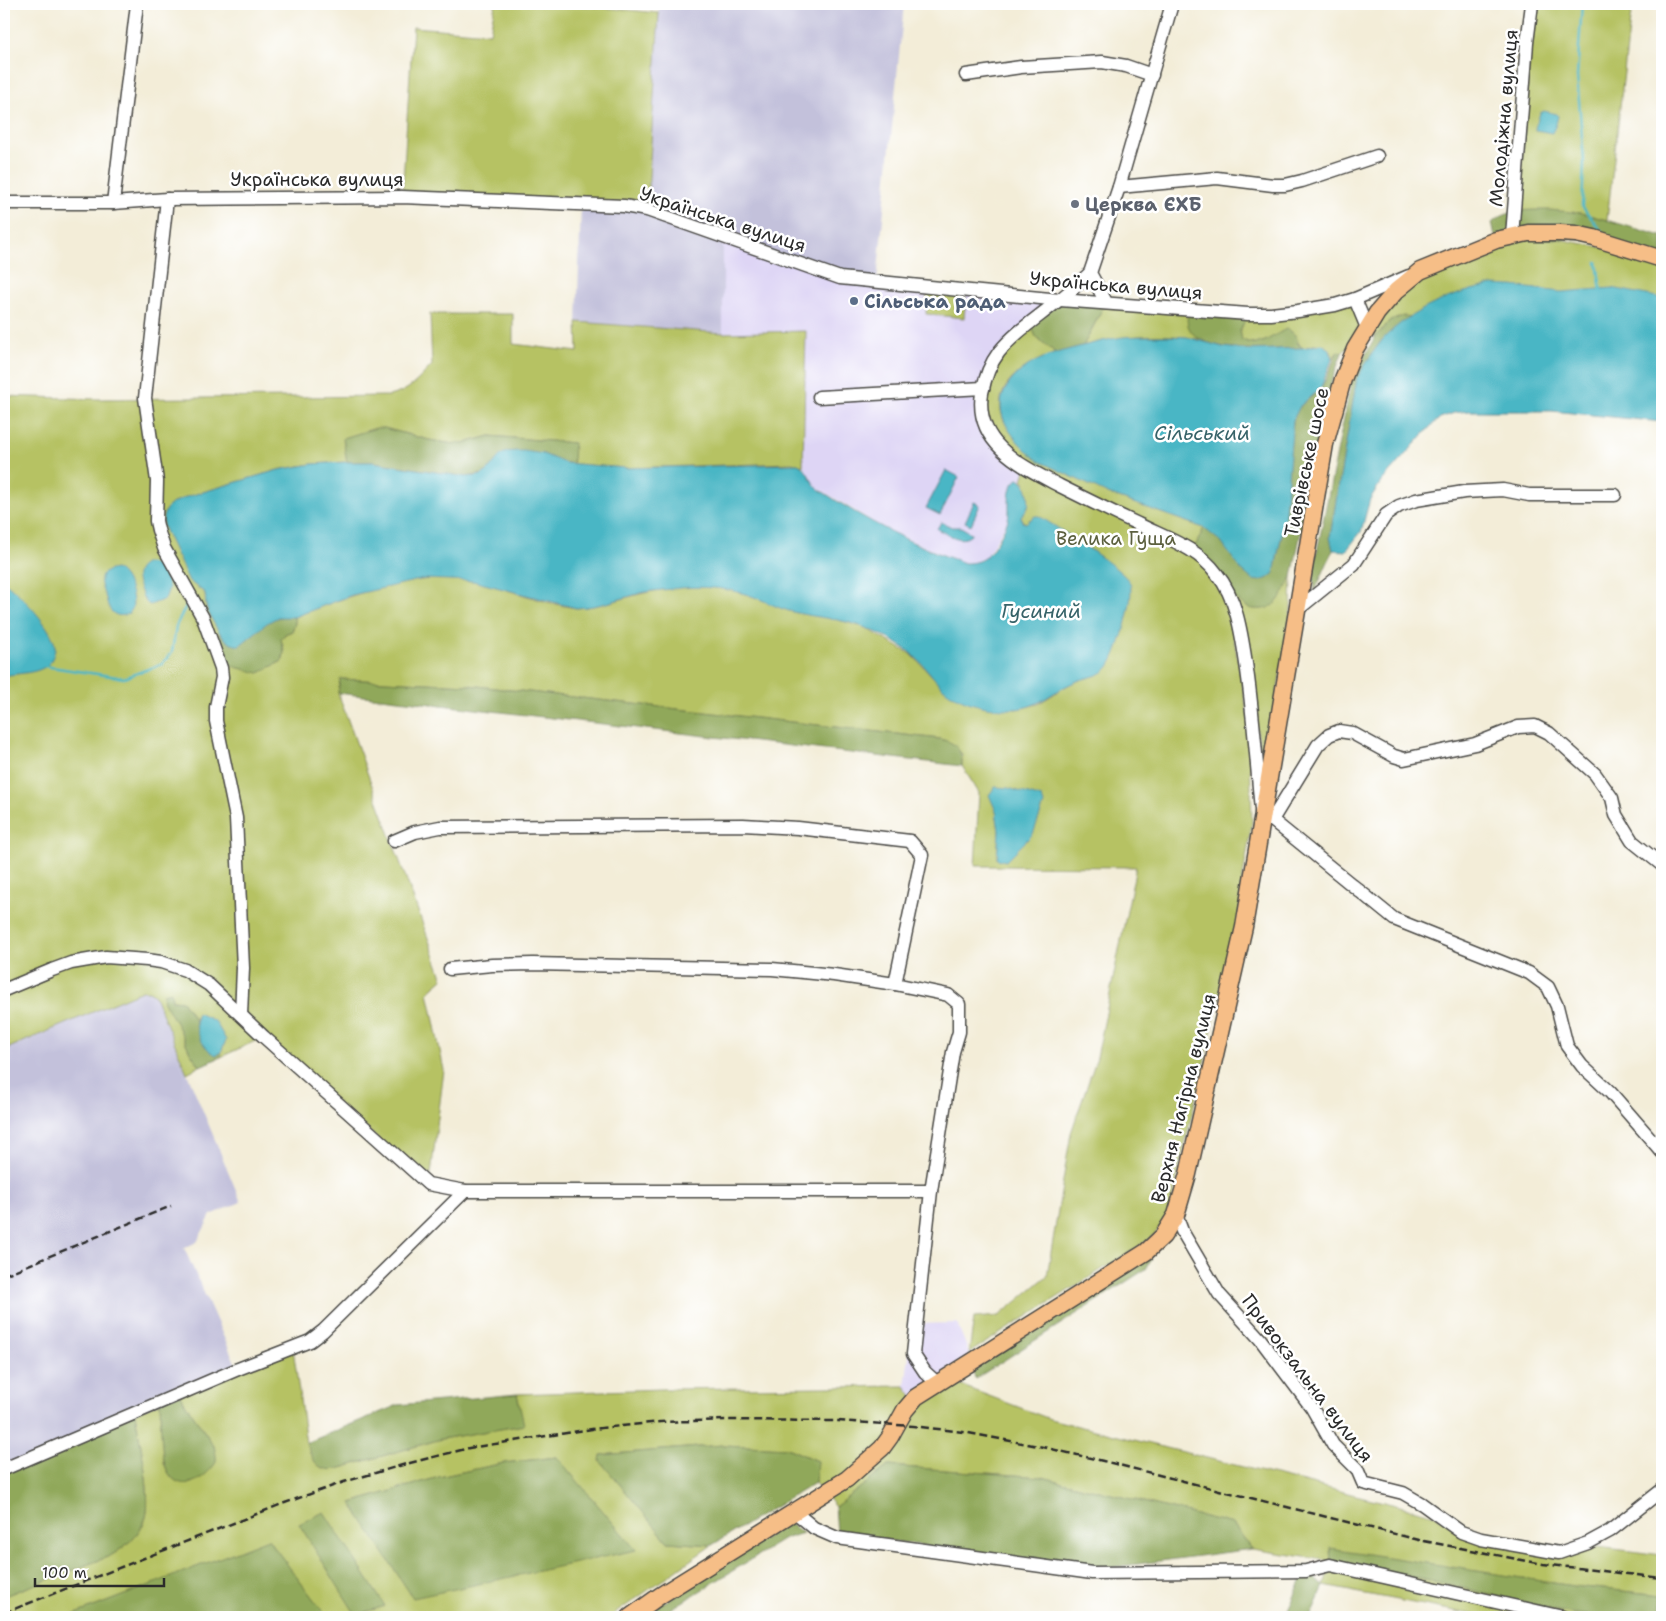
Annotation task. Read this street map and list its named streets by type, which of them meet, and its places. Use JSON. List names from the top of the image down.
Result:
{
  "streets": {
    "main road": ["Тиврівське шосе", "Верхня Нагірна вулиця"],
    "street": ["Молодіжна вулиця", "Українська вулиця", "Привокзальна вулиця"]
  },
  "crossings": [
    ["Молодіжна вулиця", "Тиврівське шосе"],
    ["Українська вулиця", "Тиврівське шосе"],
    ["Тиврівське шосе", "Верхня Нагірна вулиця"],
    ["Верхня Нагірна вулиця", "Привокзальна вулиця"]
  ],
  "water": ["Сільський", "Гусиний"],
  "parks": ["Велика Гуща"],
  "places": ["Церква ЄХБ", "Сільська рада"],
  "scale_bar": "100 m"
}
